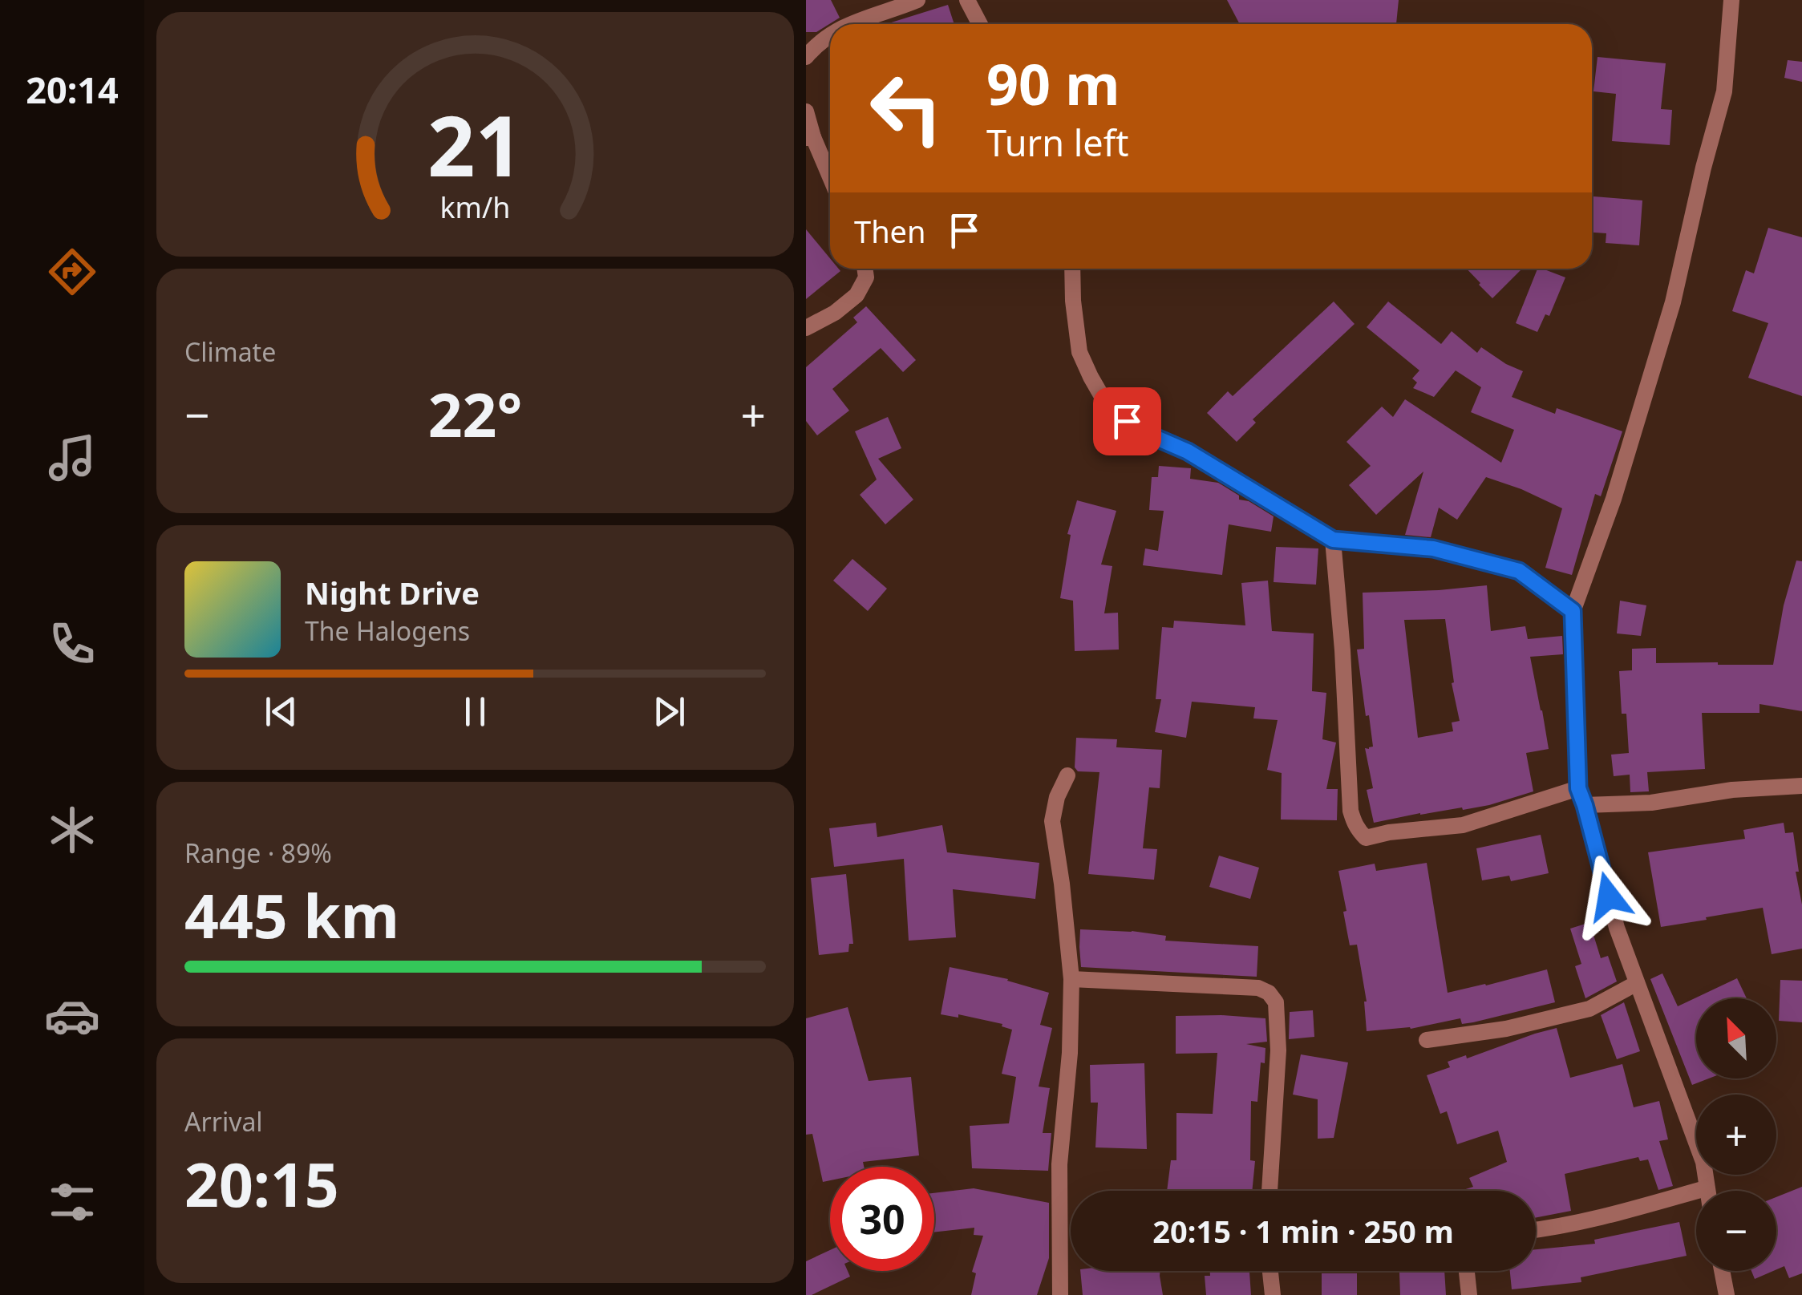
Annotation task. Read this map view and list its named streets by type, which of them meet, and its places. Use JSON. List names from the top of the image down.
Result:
{
  "north": "top left",
  "page": {
    "tabs": "20:14",
    "turn": ["90 m", "Turn left"],
    "then": "Then",
    "tile": [
      "Climate",
      ["Range · 89%", "445 km"],
      ["Arrival", "20:15"]
    ],
    "heat": ["−", "22°", "+"],
    "song": ["Night Drive", "The Halogens"],
    "map_buttons": ["+", "−"],
    "limit": "30",
    "trip": "20:15 · 1 min · 250 m",
    "gauge": ["21", "km/h"]
  }
}
